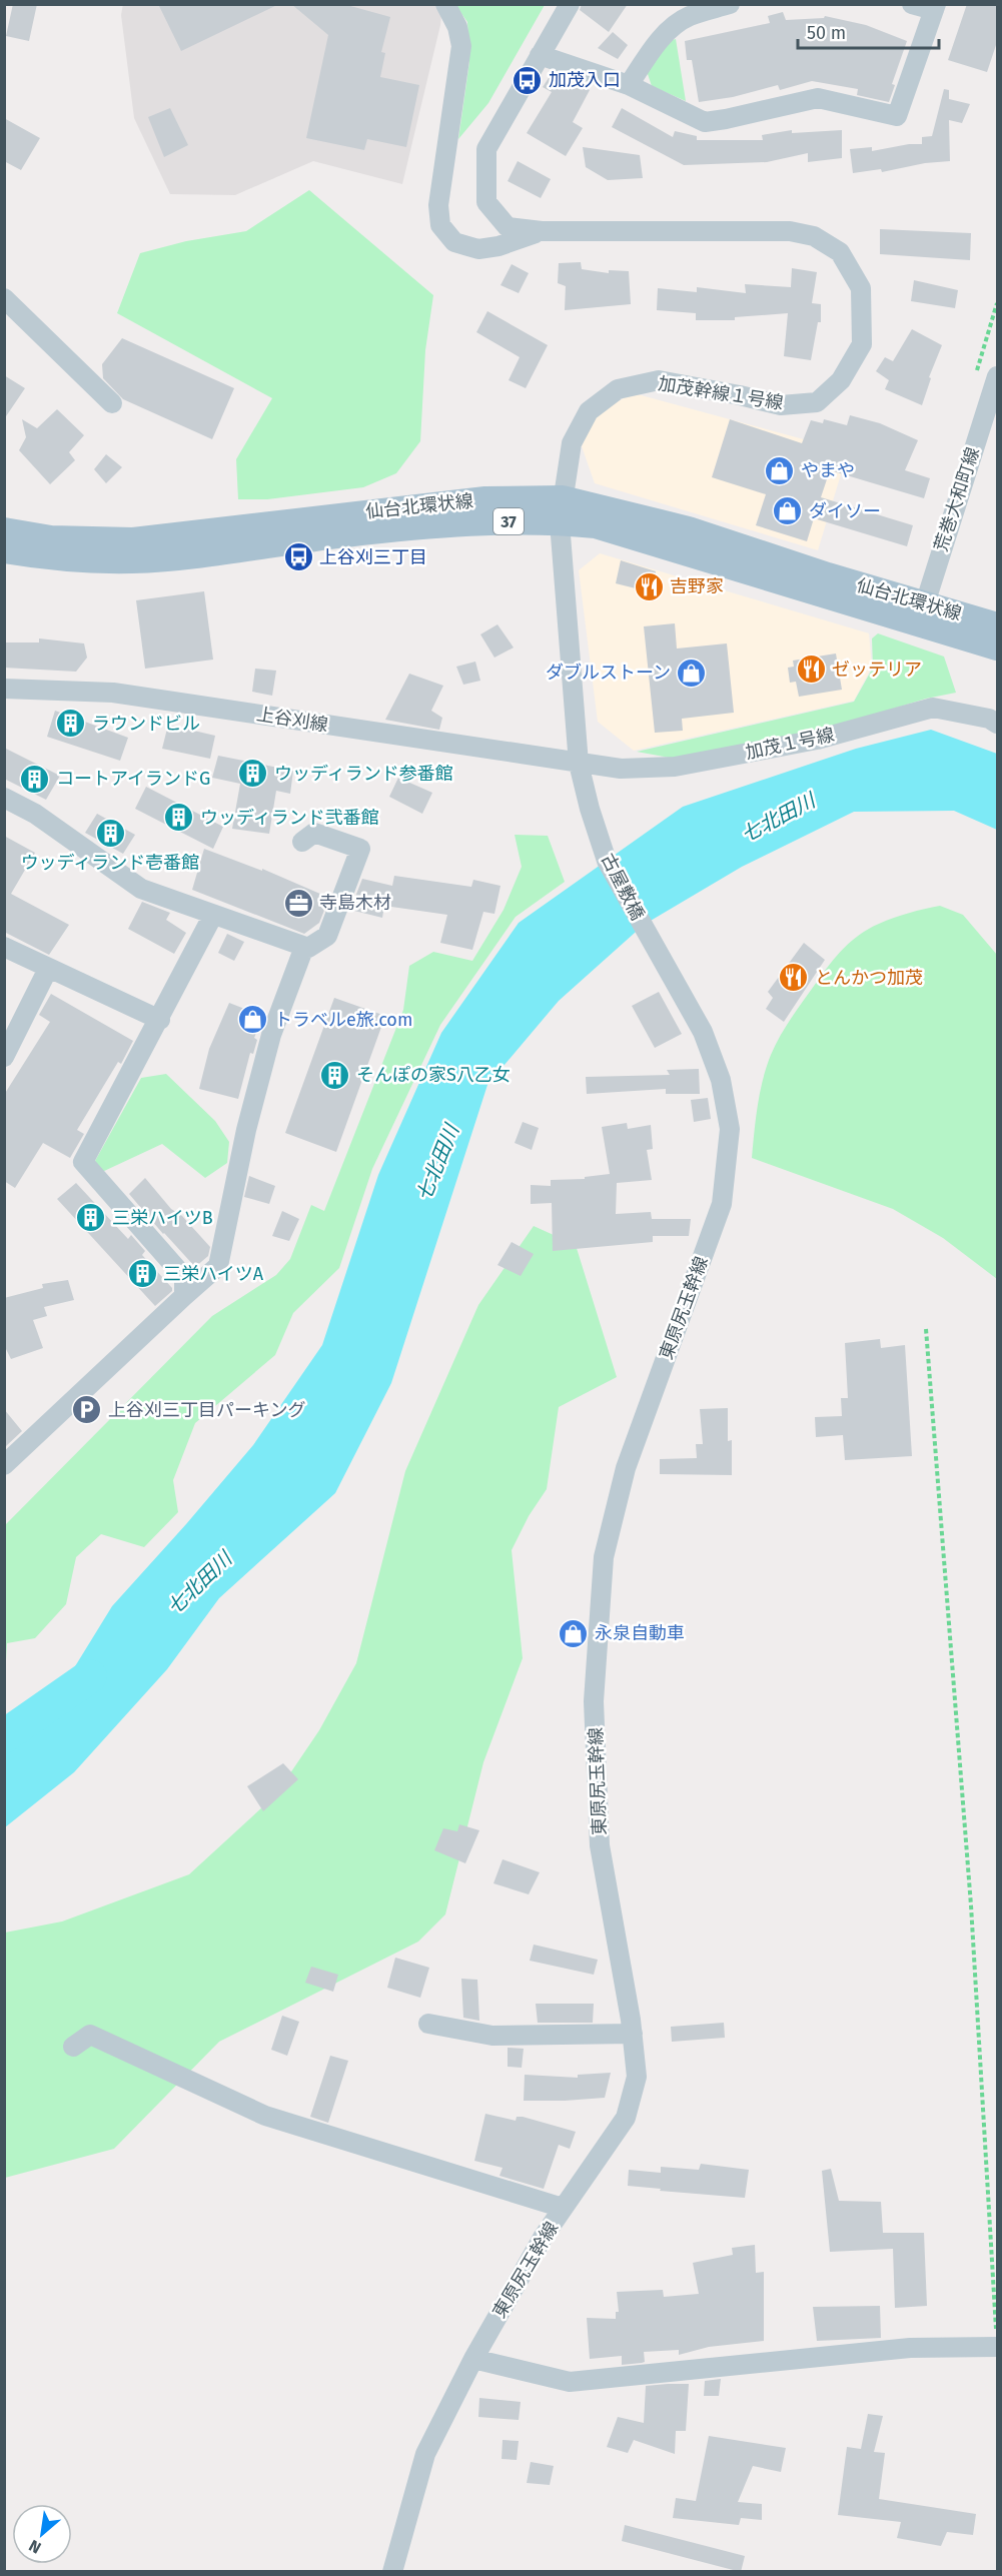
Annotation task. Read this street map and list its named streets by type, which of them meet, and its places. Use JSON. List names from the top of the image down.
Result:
{
  "streets": {
    "main road": ["仙台北環状線", "37"],
    "street": [
      "加茂幹線１号線",
      "荒巻大和町線",
      "上谷刈線",
      "加茂１号線",
      "古屋敷橋",
      "東原尻玉幹線"
    ]
  },
  "crossings": [
    ["加茂幹線１号線", "仙台北環状線"],
    ["加茂幹線１号線", "上谷刈線"],
    ["加茂幹線１号線", "加茂１号線"],
    ["加茂幹線１号線", "古屋敷橋"],
    ["荒巻大和町線", "仙台北環状線"],
    ["上谷刈線", "加茂１号線"],
    ["上谷刈線", "古屋敷橋"],
    ["加茂１号線", "古屋敷橋"],
    ["古屋敷橋", "東原尻玉幹線"]
  ],
  "water": ["七北田川"],
  "places": {
    "bus stop": ["加茂入口", "上谷刈三丁目"],
    "shop": [
      "やまや",
      "ダイソー",
      "ダブルストーン",
      "トラベルe旅.com",
      "永泉自動車"
    ],
    "restaurant": ["吉野家", "ゼッテリア", "とんかつ加茂"],
    "building": [
      "ラウンドビル",
      "ウッディランド参番館",
      "コートアイランドG",
      "ウッディランド弐番館",
      "ウッディランド壱番館",
      "そんぽの家S八乙女",
      "三栄ハイツB",
      "三栄ハイツA"
    ],
    "office": ["寺島木材"],
    "parking": ["上谷刈三丁目パーキング"]
  },
  "scale_bar": "50 m",
  "north": "bottom left"
}
